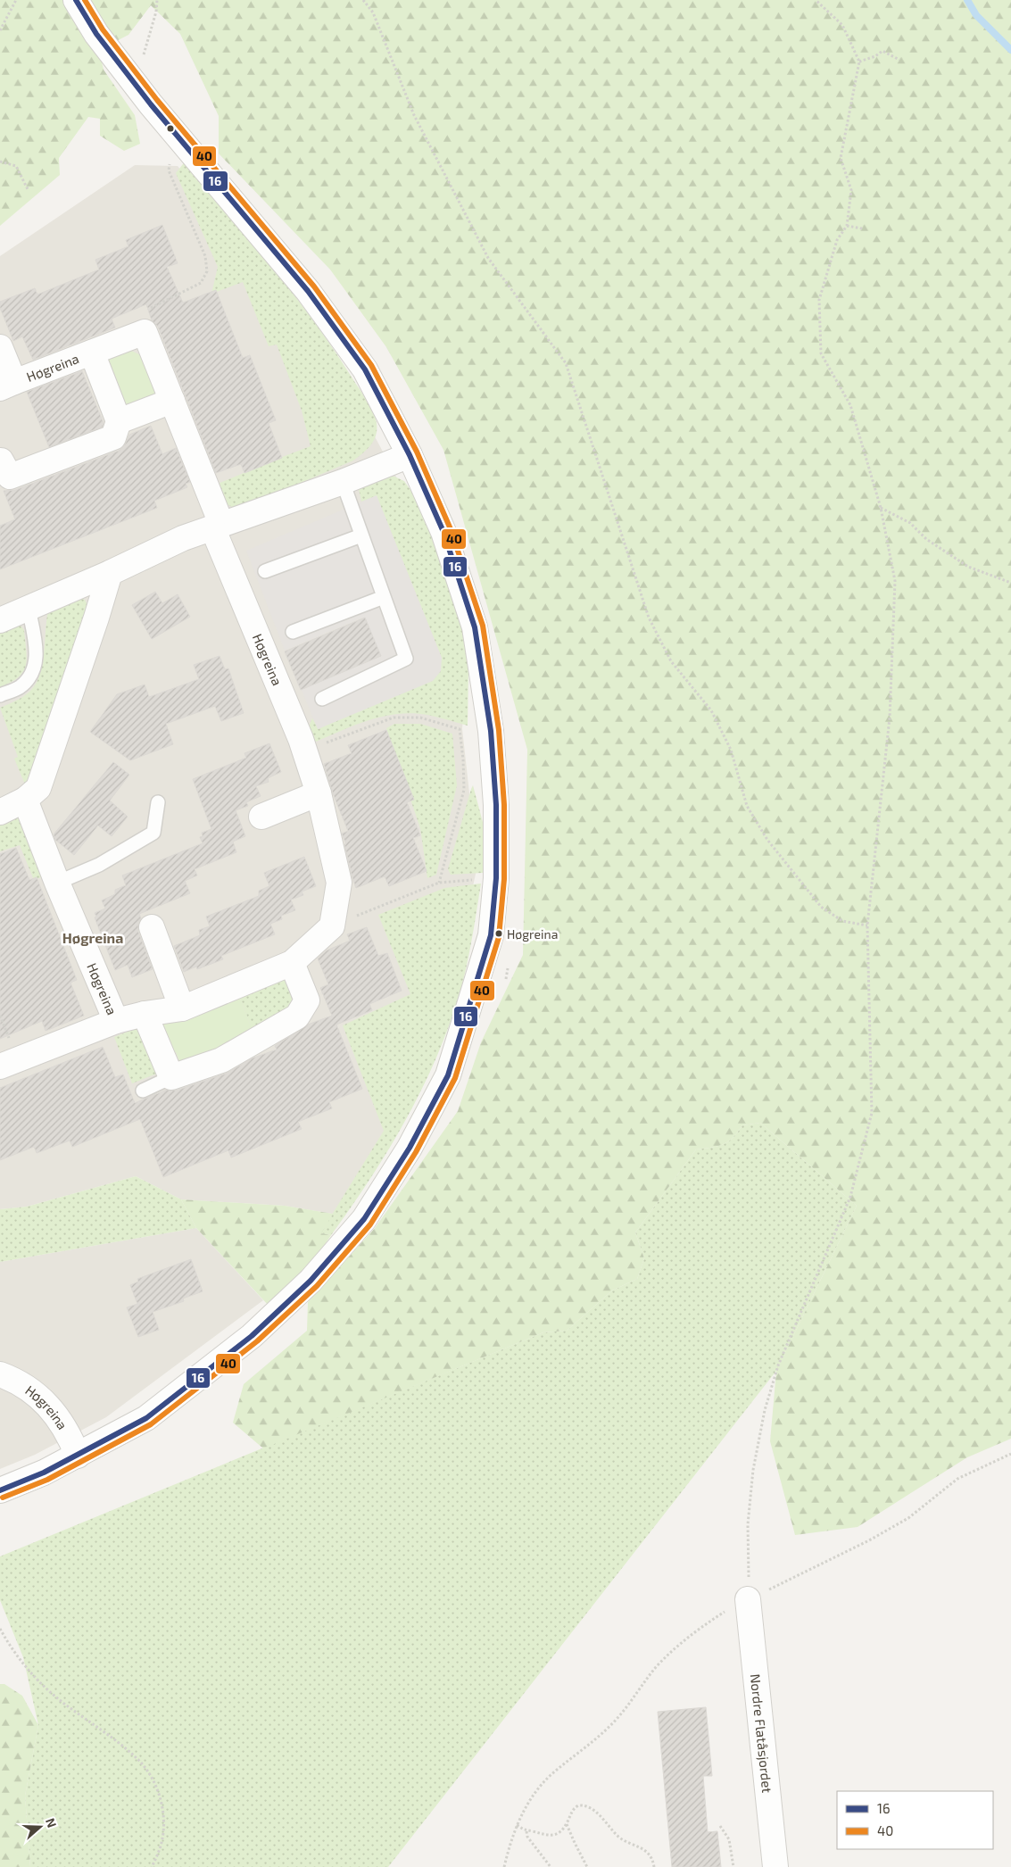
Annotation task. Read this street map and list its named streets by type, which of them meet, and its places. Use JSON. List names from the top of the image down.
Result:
{
  "streets": {
    "street": ["Høgreina", "Nordre Flatåsjordet"]
  },
  "districts": ["Høgreina"],
  "places": ["Høgreina"],
  "lines": ["transit line 16", "transit line 40"],
  "legend": ["16", "40"],
  "north": "right"
}
